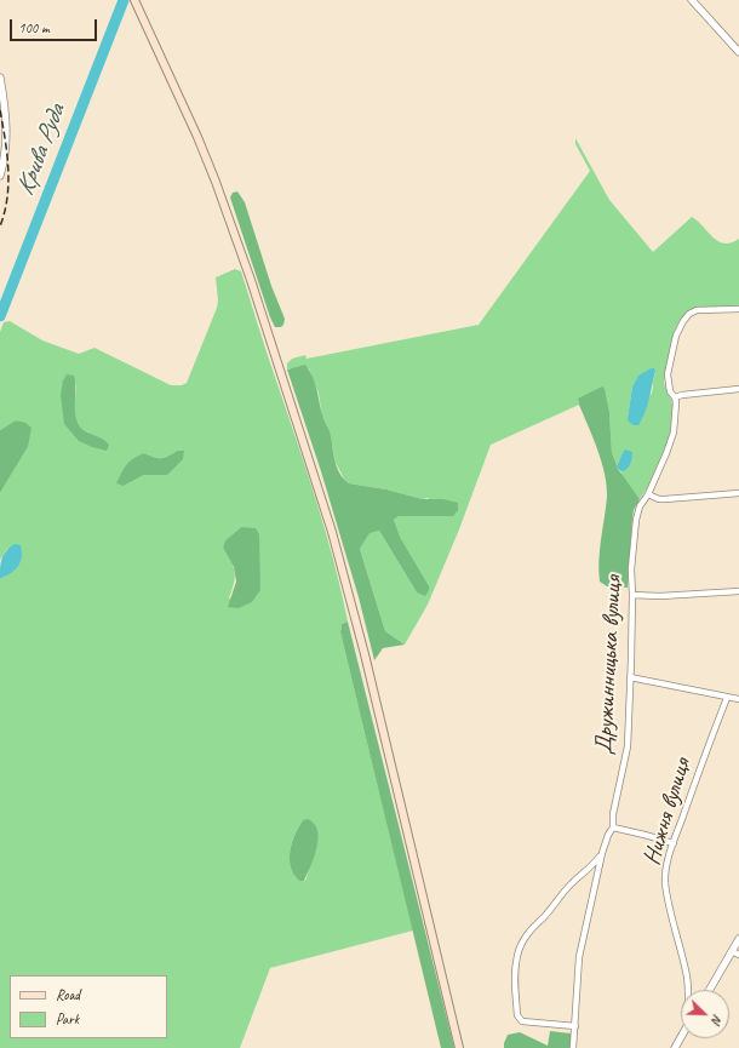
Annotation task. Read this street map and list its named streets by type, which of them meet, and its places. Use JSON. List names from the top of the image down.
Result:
{
  "streets": {
    "street": ["Дружинницька вулиця", "Нижня вулиця"]
  },
  "water": ["Крива Руда"],
  "legend": ["Road", "Park"],
  "scale_bar": "100 m",
  "north": "bottom right"
}
